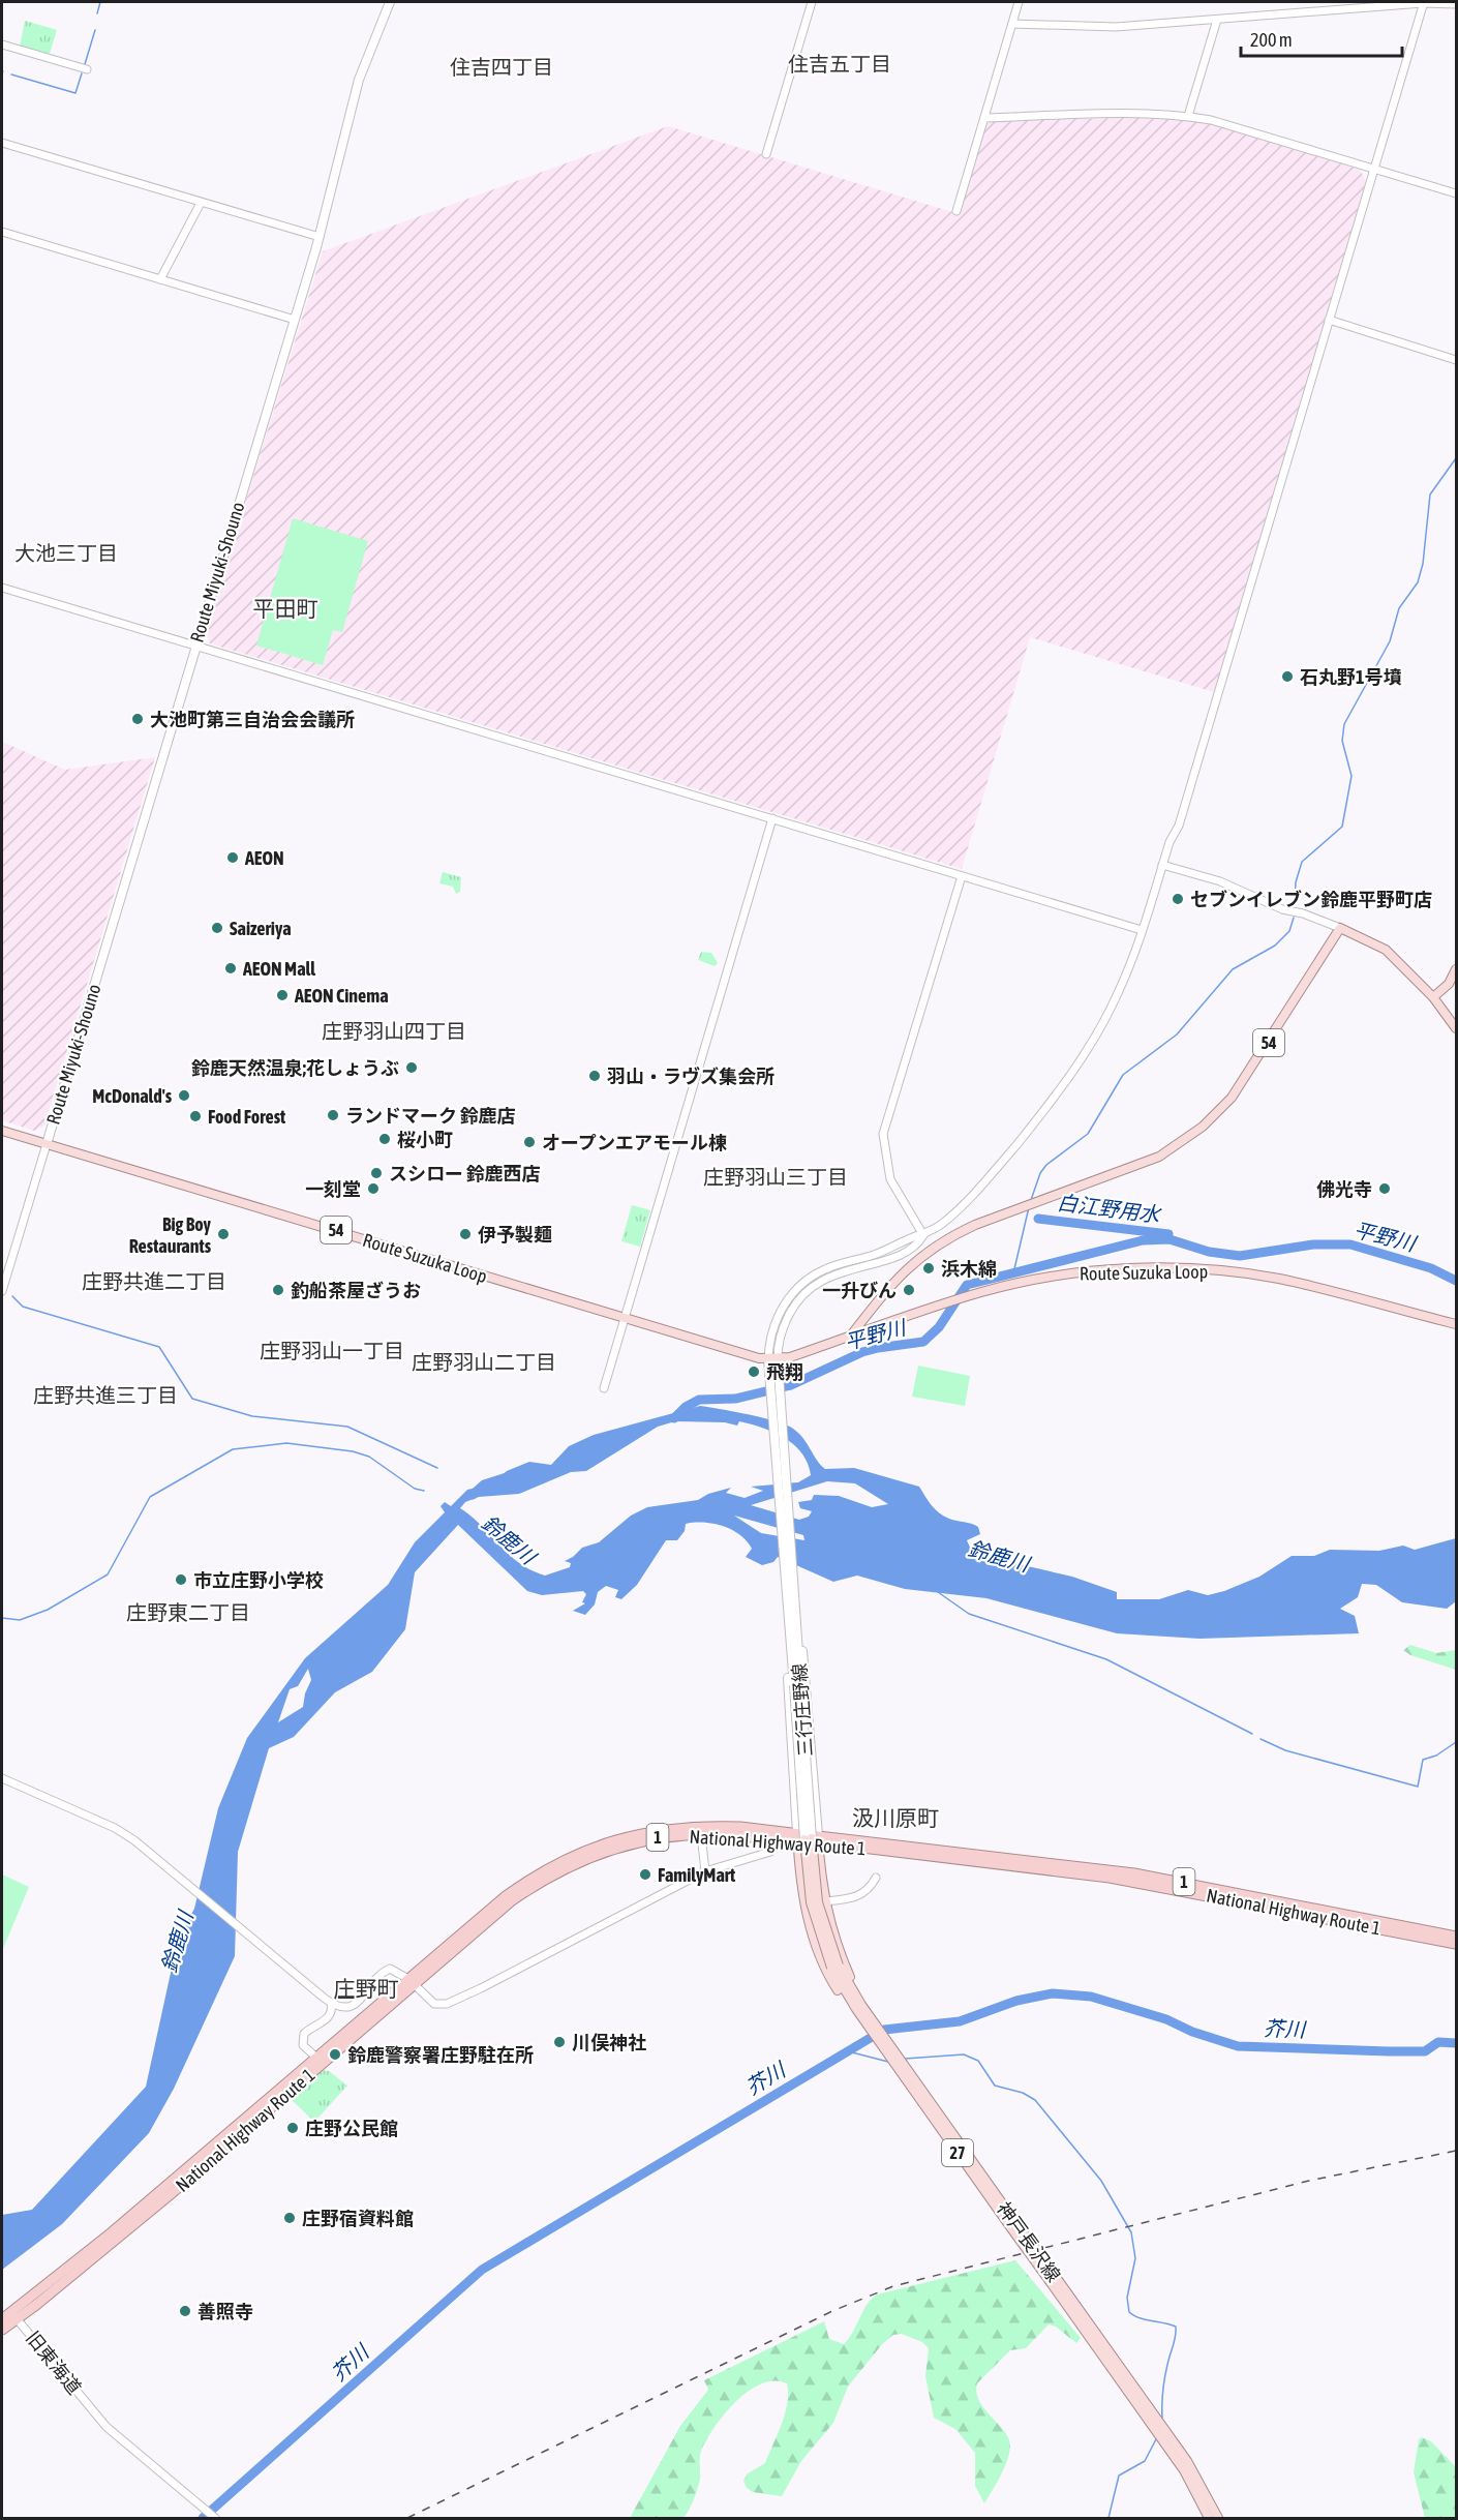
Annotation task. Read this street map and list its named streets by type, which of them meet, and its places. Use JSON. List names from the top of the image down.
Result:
{
  "streets": {
    "highway": ["1", "National Highway Route 1"],
    "main road": [
      "Route Miyuki-Shouno",
      "54",
      "Route Suzuka Loop",
      "三行庄野線",
      "27",
      "神戸長沢線"
    ],
    "street": ["旧東海道"]
  },
  "crossings": [
    ["Route Miyuki-Shouno", "Route Suzuka Loop"],
    ["Route Suzuka Loop", "三行庄野線"],
    ["三行庄野線", "National Highway Route 1"],
    ["三行庄野線", "神戸長沢線"],
    ["National Highway Route 1", "神戸長沢線"],
    ["National Highway Route 1", "旧東海道"],
    ["27", "神戸長沢線"]
  ],
  "districts": [
    "住吉五丁目",
    "住吉四丁目",
    "大池三丁目",
    "平田町",
    "庄野羽山四丁目",
    "庄野羽山三丁目",
    "庄野共進二丁目",
    "庄野羽山一丁目",
    "庄野羽山二丁目",
    "庄野共進三丁目",
    "庄野東二丁目",
    "汲川原町",
    "庄野町"
  ],
  "water": [
    "白江野用水",
    "平野川",
    "鈴鹿川",
    "芥川"
  ],
  "places": [
    "石丸野1号墳",
    "大池町第三自治会会議所",
    "AEON",
    "セブンイレブン鈴鹿平野町店",
    "Saizeriya",
    "AEON Mall",
    "AEON Cinema",
    "鈴鹿天然温泉;花しょうぶ",
    "羽山・ラヴズ集会所",
    "McDonald's",
    "ランドマーク 鈴鹿店",
    "Food Forest",
    "桜小町",
    "オープンエアモール棟",
    "スシロー 鈴鹿西店",
    "一刻堂",
    "佛光寺",
    "Big Boy Restaurants",
    "伊予製麺",
    "浜木綿",
    "釣船茶屋ざうお",
    "一升びん",
    "飛翔",
    "市立庄野小学校",
    "FamilyMart",
    "川俣神社",
    "鈴鹿警察署庄野駐在所",
    "庄野公民館",
    "庄野宿資料館",
    "善照寺"
  ],
  "scale_bar": "200 m"
}
